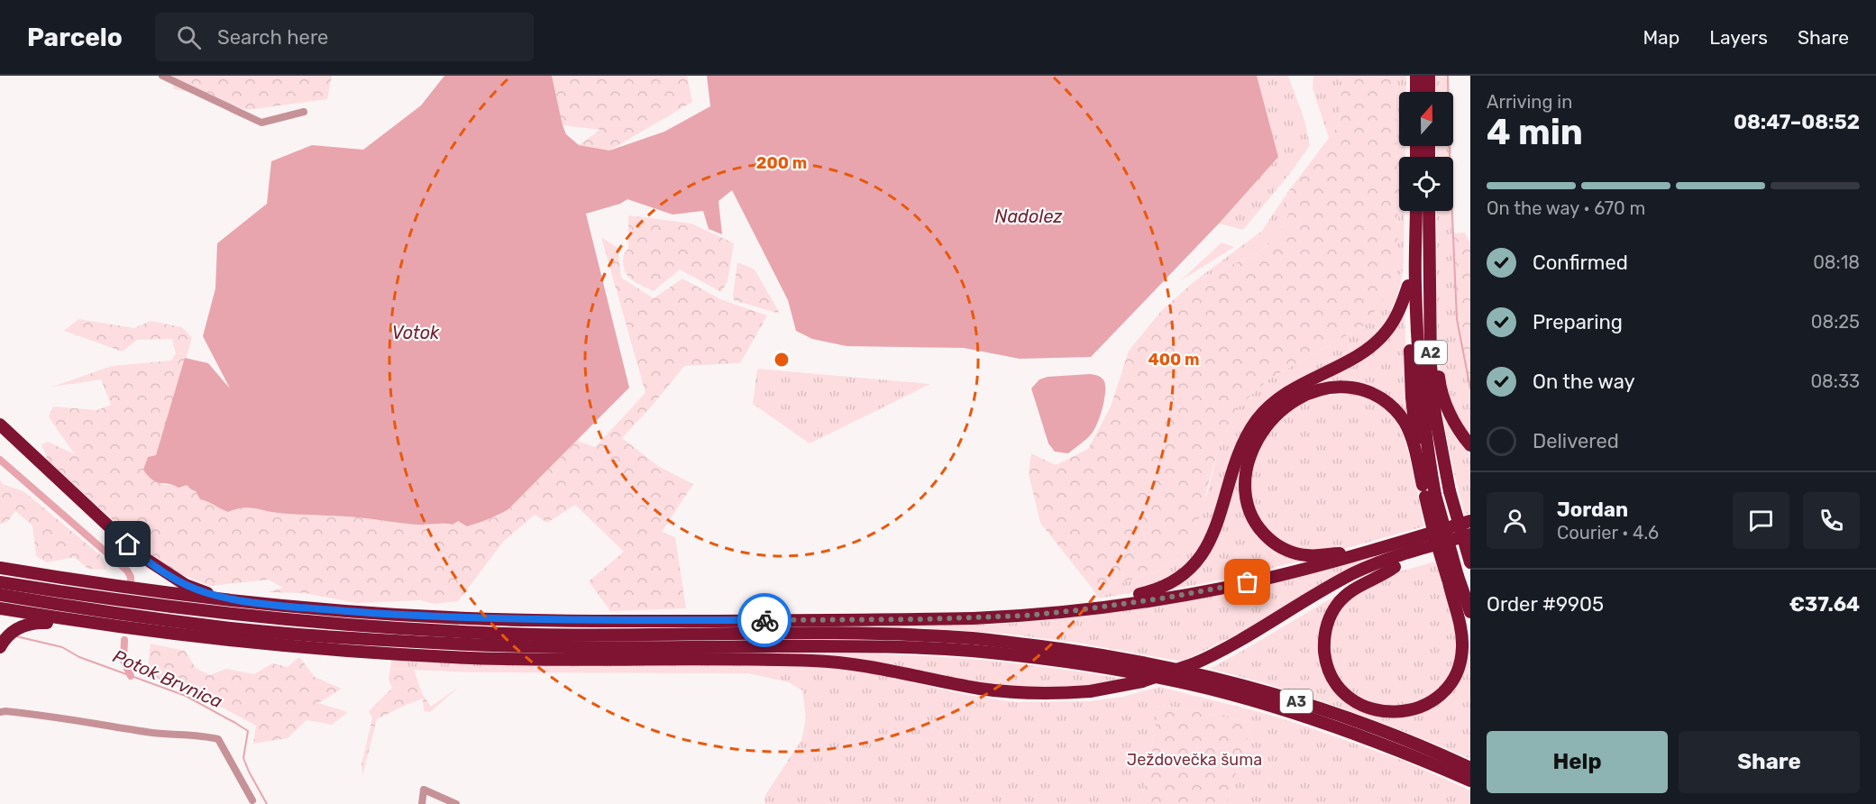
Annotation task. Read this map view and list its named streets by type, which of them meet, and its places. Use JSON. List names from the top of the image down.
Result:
{
  "streets": {
    "highway": ["A2", "A3"]
  },
  "water": ["Nadolez", "Votok", "Potok Brvnica"],
  "parks": ["Ježdovečka šuma"],
  "north": "top",
  "page": {
    "header": "Parcelo",
    "search": "Search here",
    "nav": ["Map", "Layers", "Share"],
    "heading": ["4 min", "Arriving in", "08:47–08:52"],
    "panel": [
      "Jordan",
      "Courier · 4.6",
      "Order #9905",
      "€37.64"
    ],
    "bar": "On the way · 670 m",
    "list": [
      ["Confirmed", "08:18"],
      ["Preparing", "08:25"],
      ["On the way", "08:33"],
      "Delivered"
    ],
    "buttons": ["Help", "Share"]
  },
  "rings": ["200 m", "400 m"]
}
